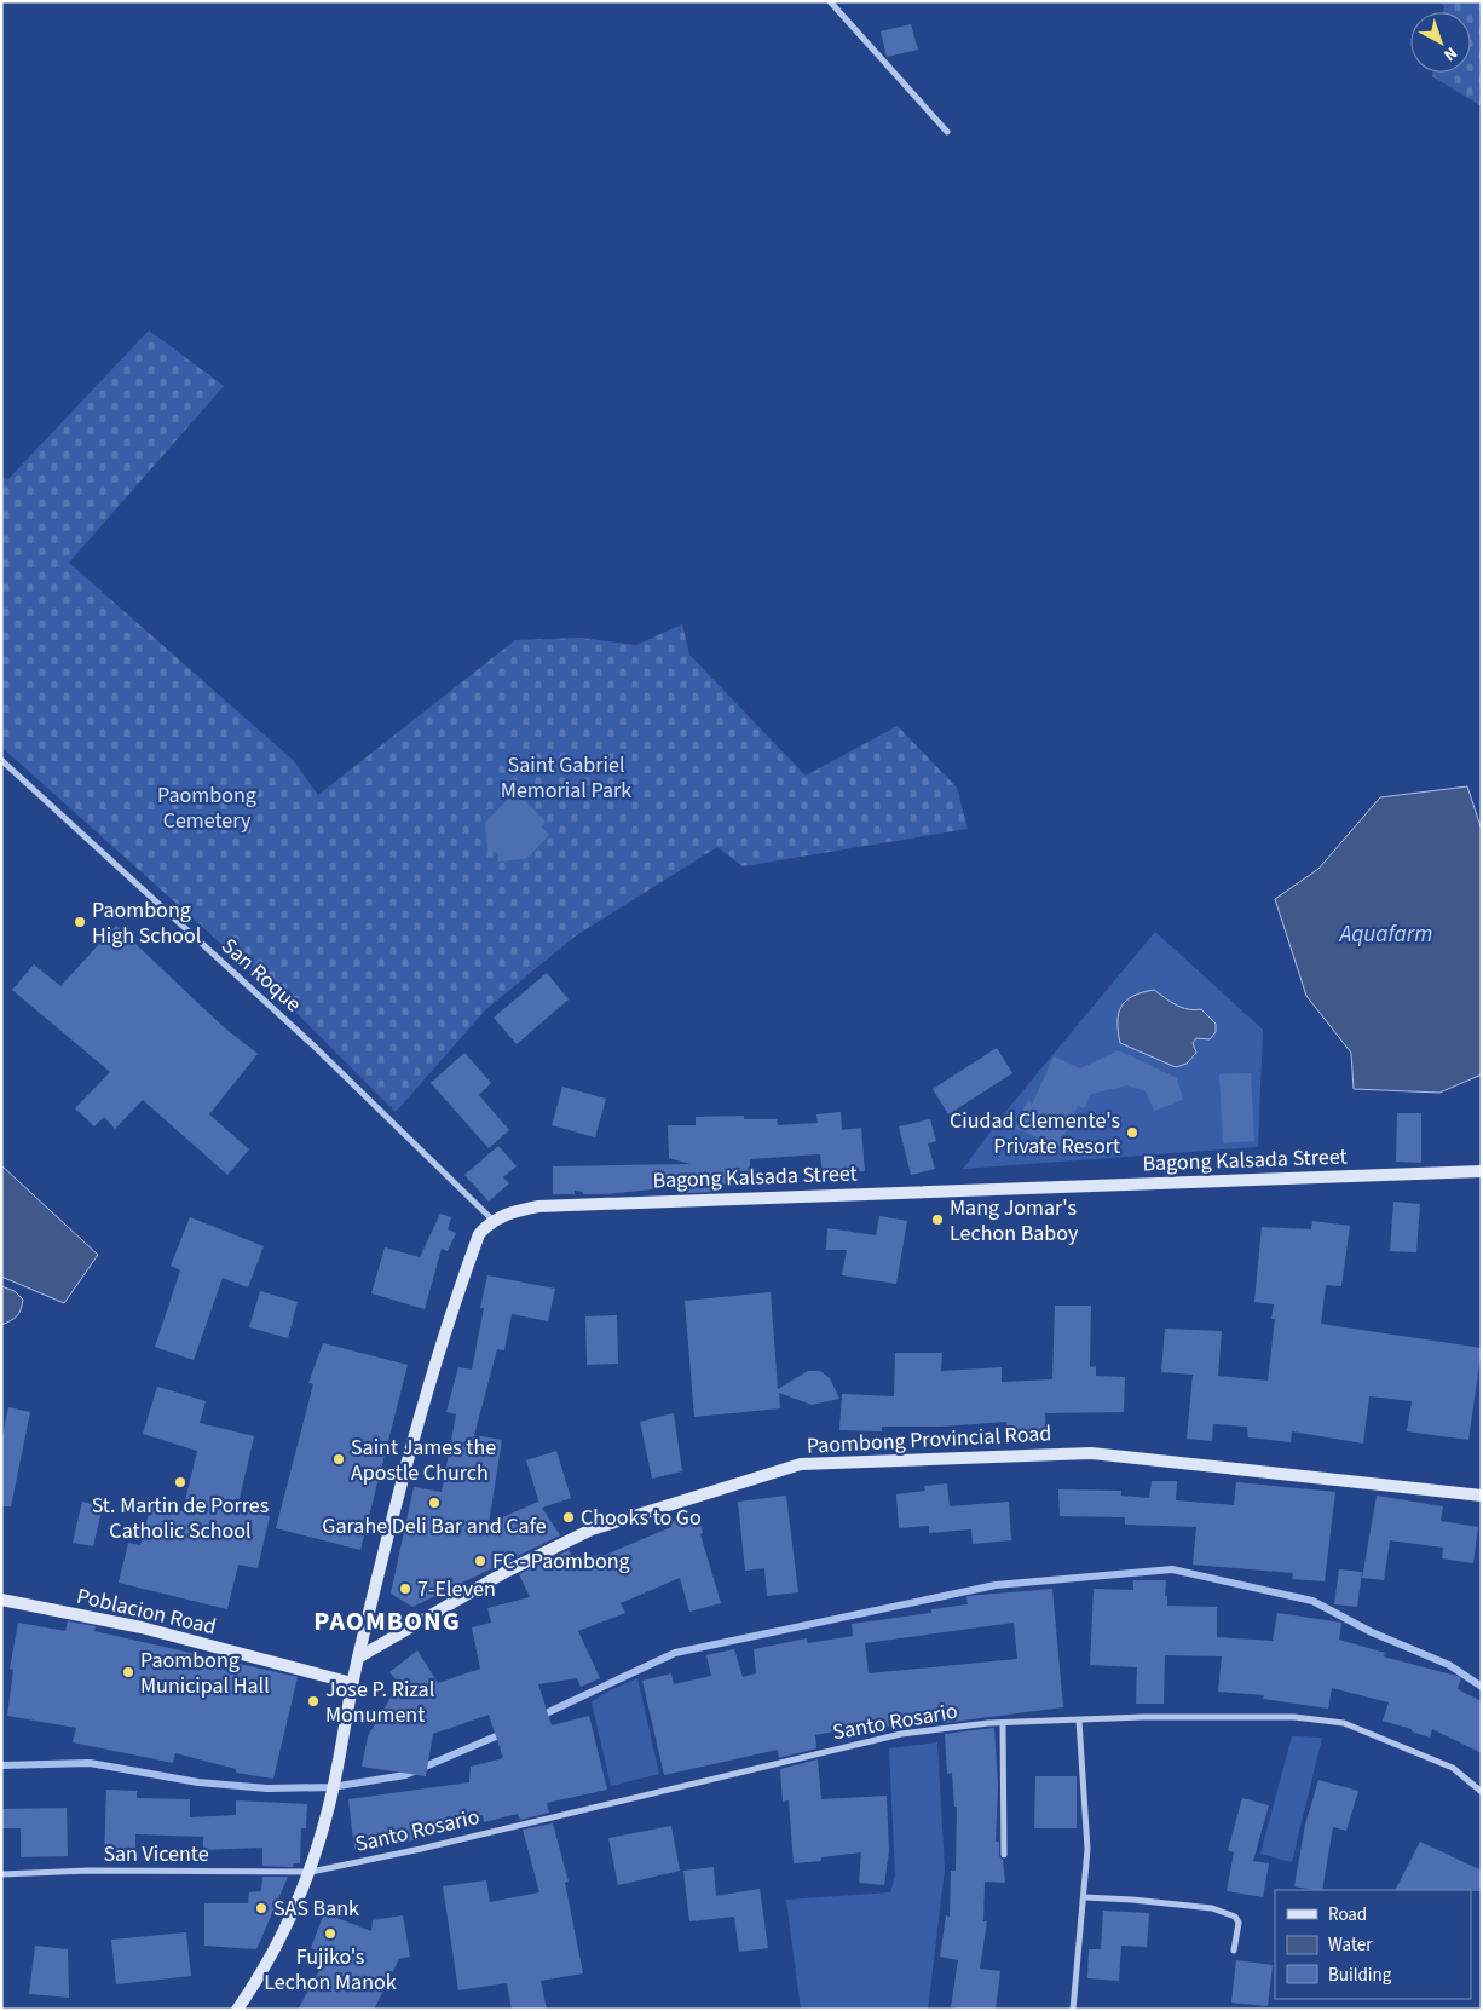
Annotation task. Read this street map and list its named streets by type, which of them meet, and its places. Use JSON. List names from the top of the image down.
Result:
{
  "streets": {
    "main road": ["Bagong Kalsada Street", "Paombong Provincial Road", "Poblacion Road"],
    "street": ["San Roque", "Santo Rosario", "San Vicente"]
  },
  "crossings": [
    ["San Roque", "Bagong Kalsada Street"],
    ["Santo Rosario", "San Vicente"]
  ],
  "districts": ["PAOMBONG"],
  "water": ["Aquafarm"],
  "parks": ["Saint Gabriel Memorial Park", "Paombong Cemetery"],
  "places": [
    "Paombong High School",
    "Ciudad Clemente's Private Resort",
    "Mang Jomar's Lechon Baboy",
    "Saint James the Apostle Church",
    "St. Martin de Porres Catholic School",
    "Garahe Deli Bar and Cafe",
    "Chooks to Go",
    "FC - Paombong",
    "7-Eleven",
    "Paombong Municipal Hall",
    "Jose P. Rizal Monument",
    "SAS Bank",
    "Fujiko's Lechon Manok"
  ],
  "legend": ["Road", "Water", "Building"],
  "north": "bottom right"
}
